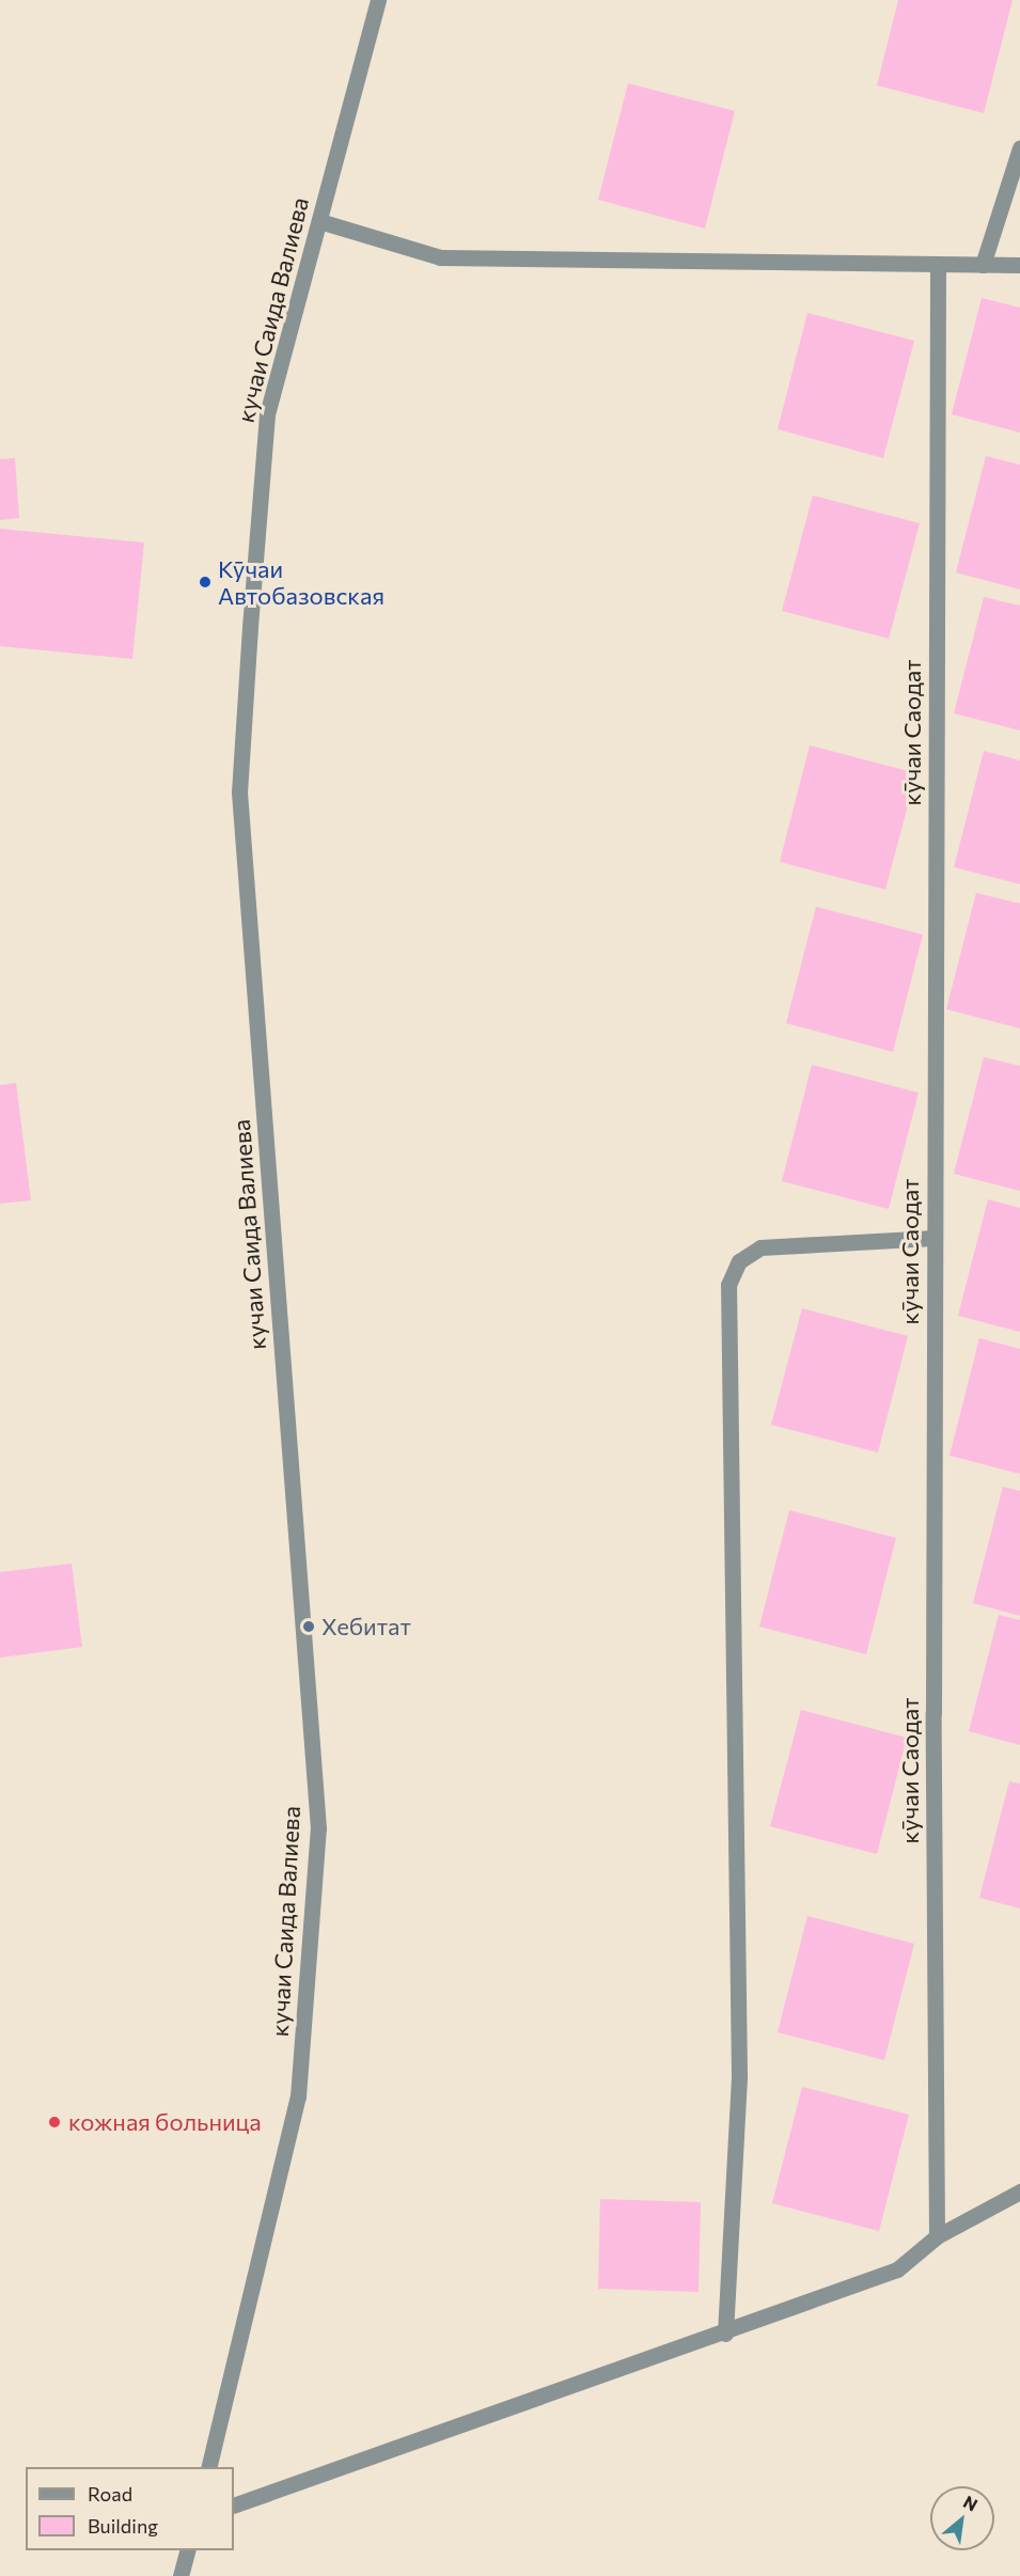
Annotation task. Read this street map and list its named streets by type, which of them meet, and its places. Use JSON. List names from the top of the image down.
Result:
{
  "streets": {
    "street": ["кучаи Саида Валиева", "кӯчаи Саодат"]
  },
  "places": ["Кӯчаи Автобазовская", "Хебитат", "кожная больница"],
  "legend": ["Road", "Building"],
  "north": "top right"
}
